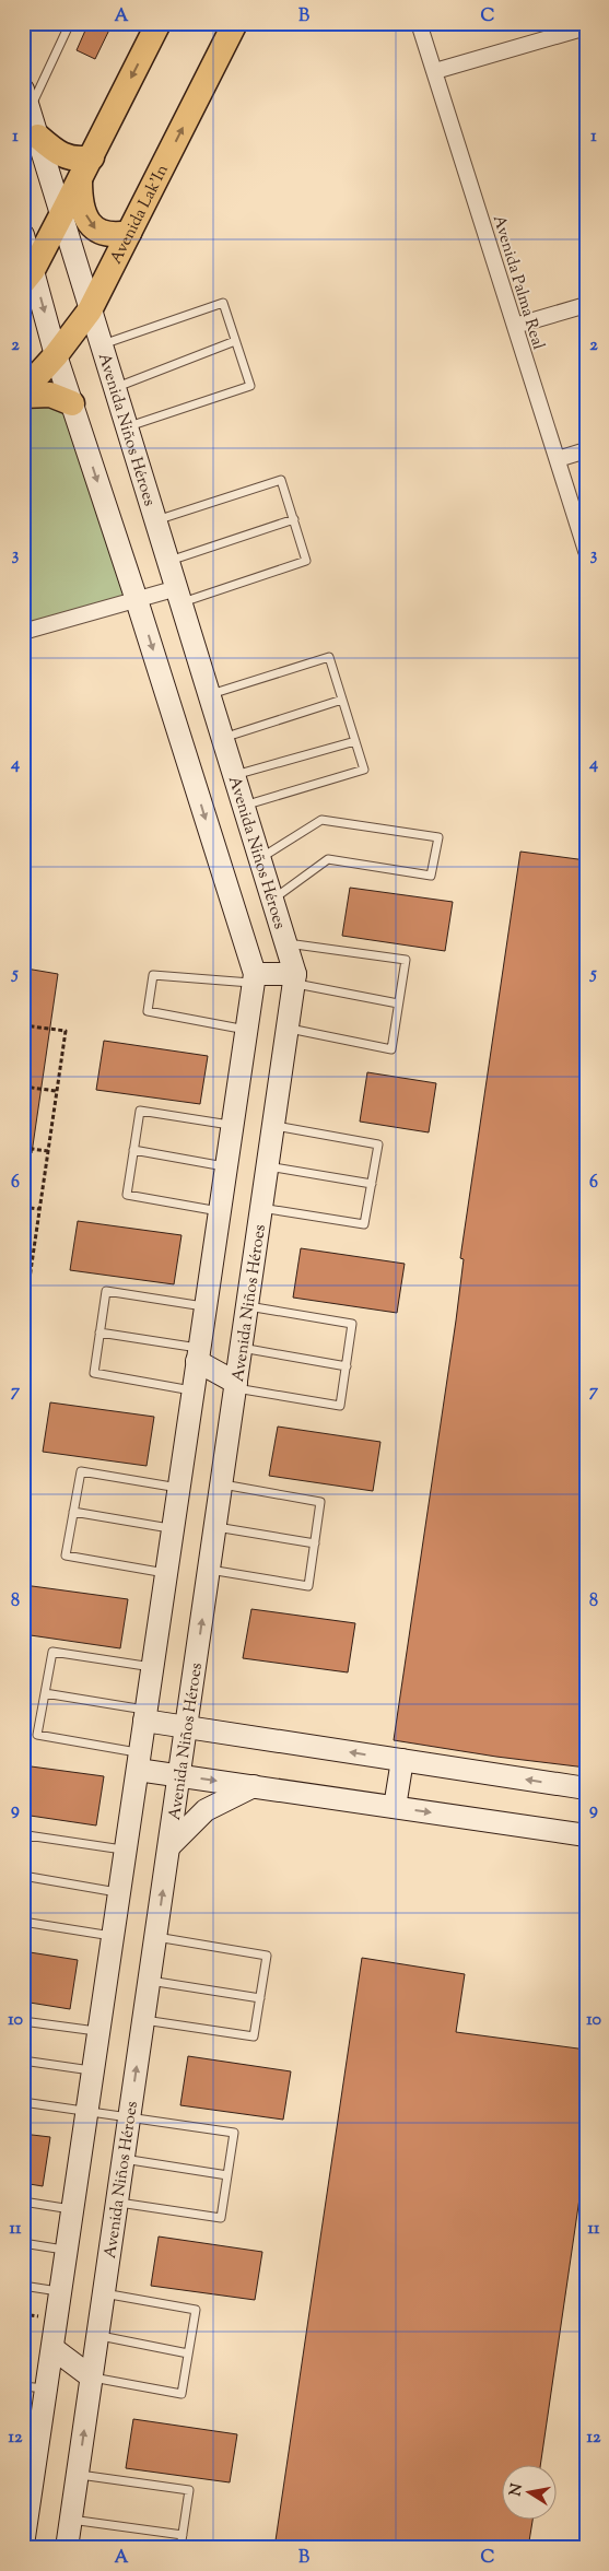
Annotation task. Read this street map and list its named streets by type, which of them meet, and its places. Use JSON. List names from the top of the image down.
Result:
{
  "streets": {
    "main road": ["Avenida Lak'In", "Avenida Niños Héroes"],
    "street": ["Avenida Palma Real"]
  },
  "crossings": [
    ["Avenida Lak'In", "Avenida Niños Héroes"]
  ],
  "north": "left",
  "grid": {
    "columns": ["A", "B", "C"],
    "rows": [
      "1",
      "2",
      "3",
      "4",
      "5",
      "6",
      "7",
      "8",
      "9",
      "10",
      "11",
      "12"
    ]
  }
}
